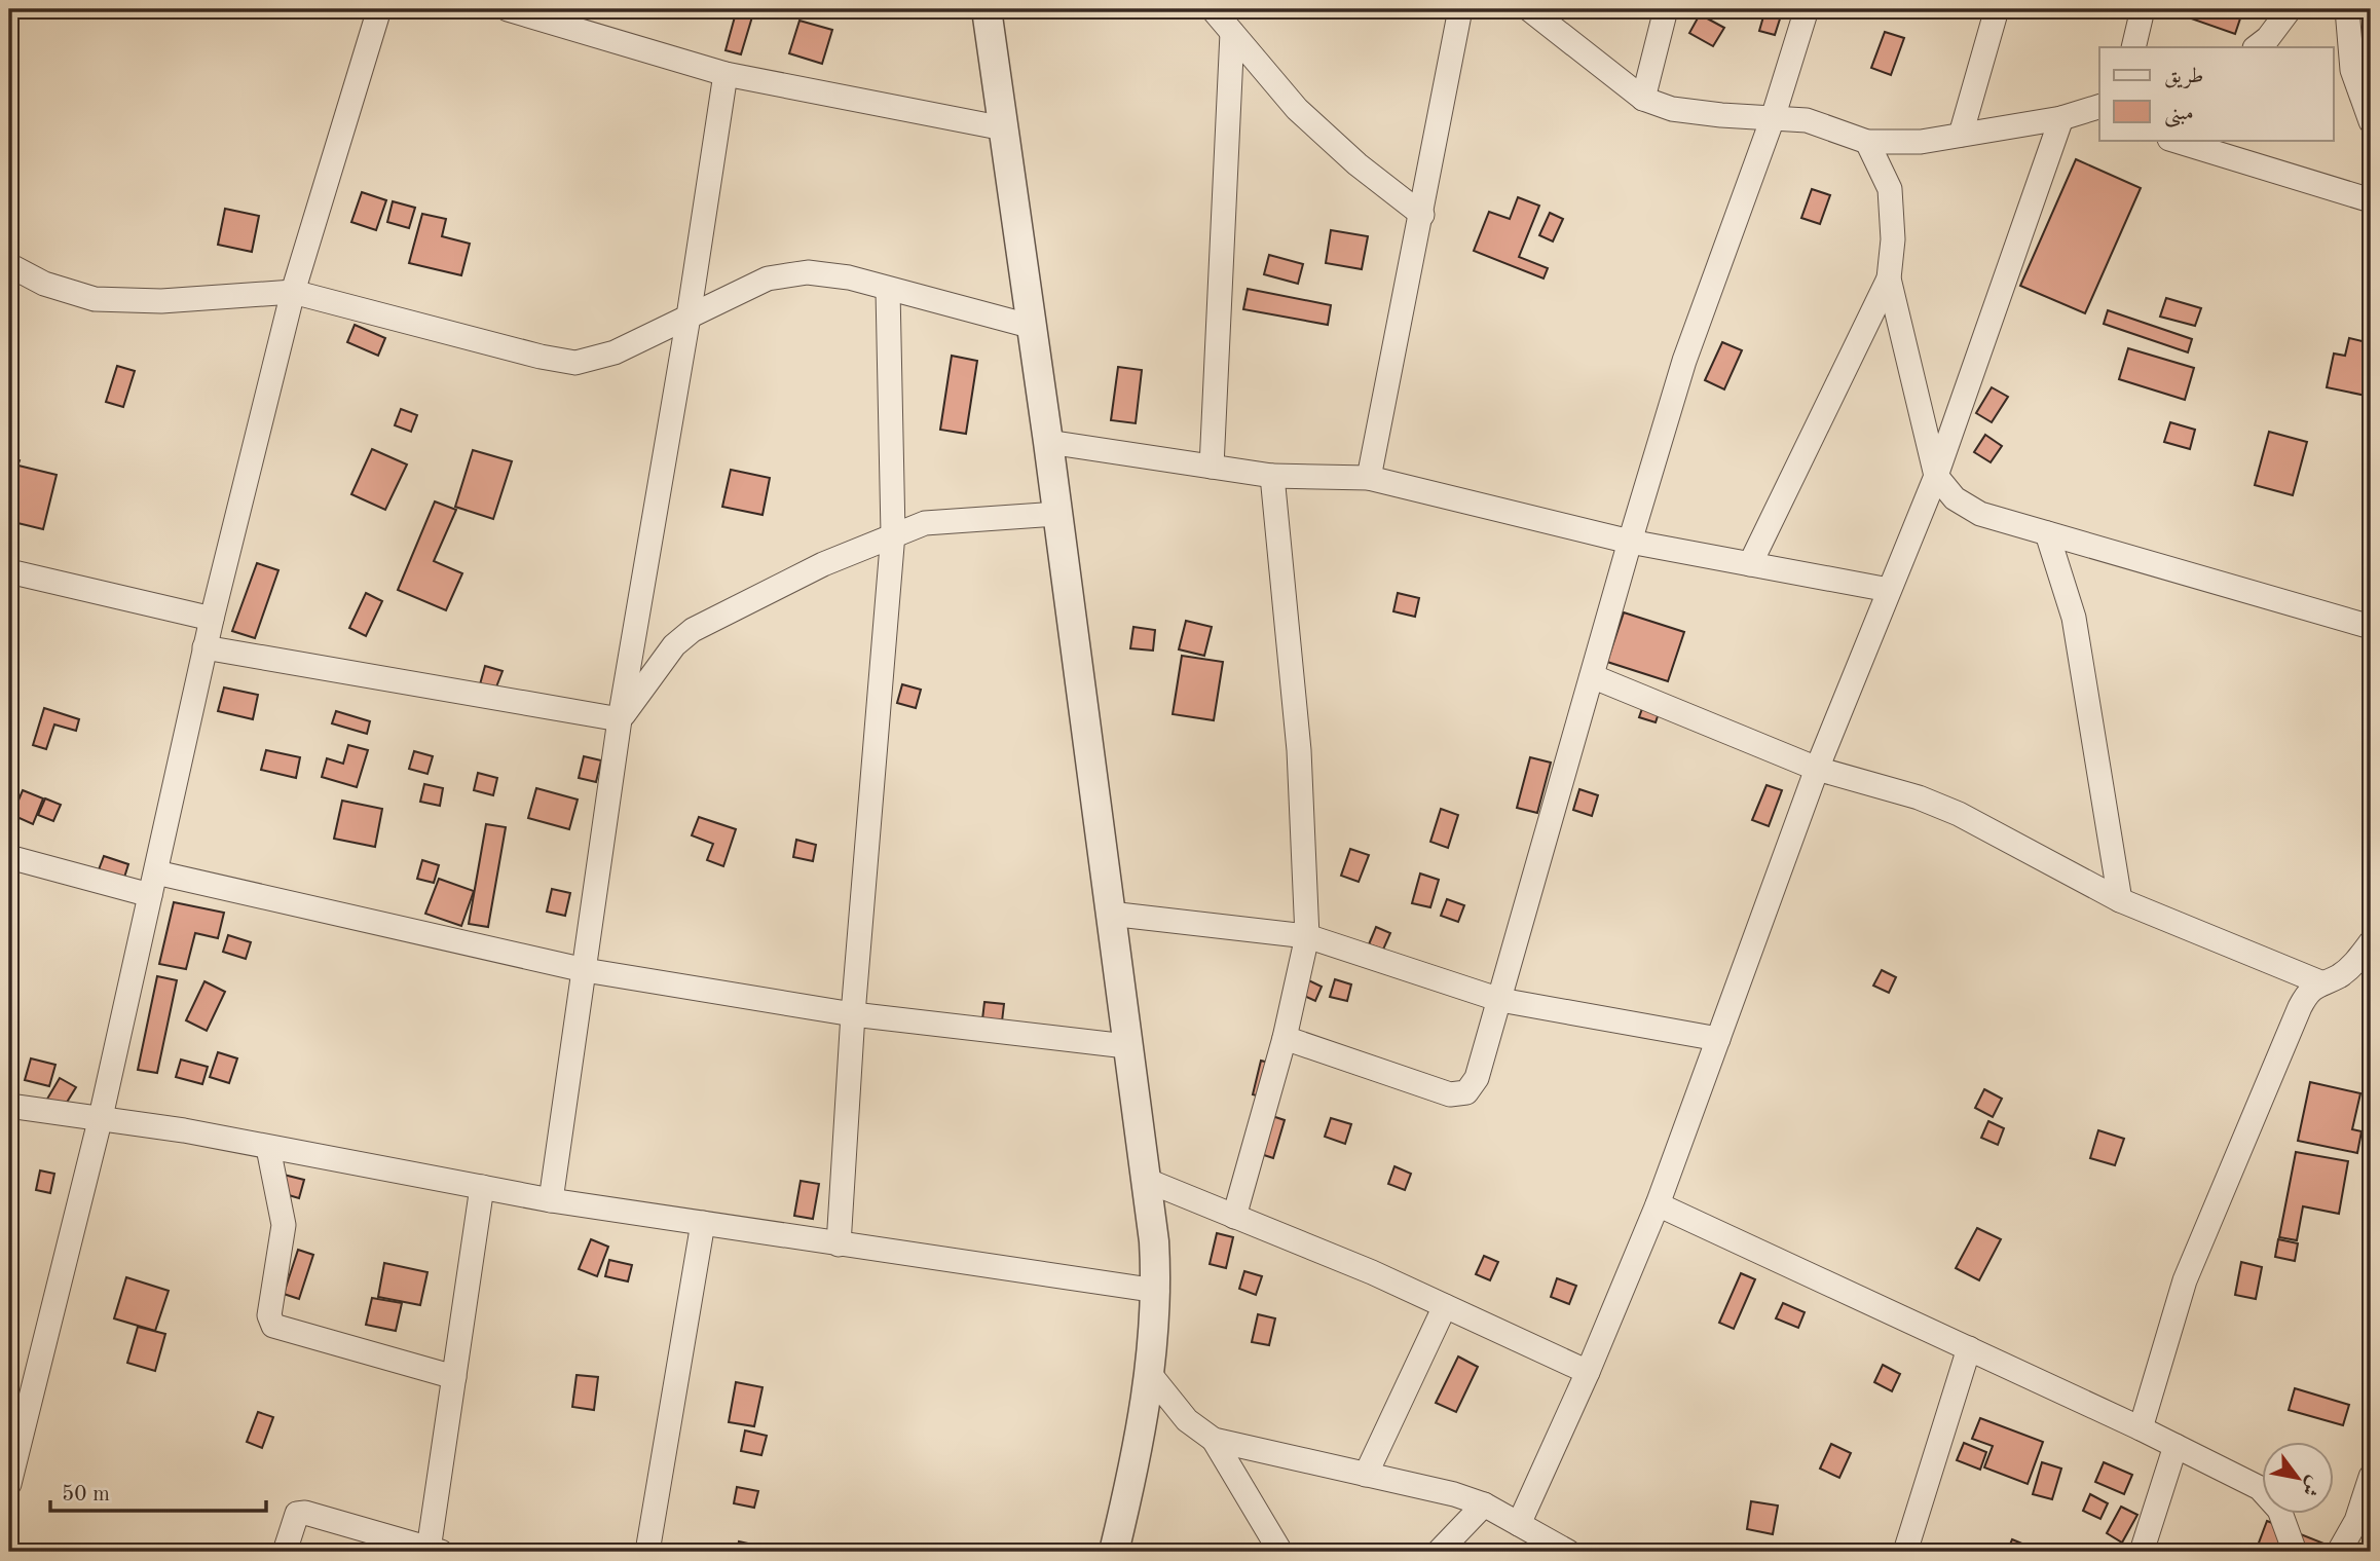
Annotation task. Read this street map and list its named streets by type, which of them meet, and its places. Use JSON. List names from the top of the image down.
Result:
{
  "legend": ["طريق", "مبنى"],
  "scale_bar": "50 m",
  "north": "bottom right"
}
